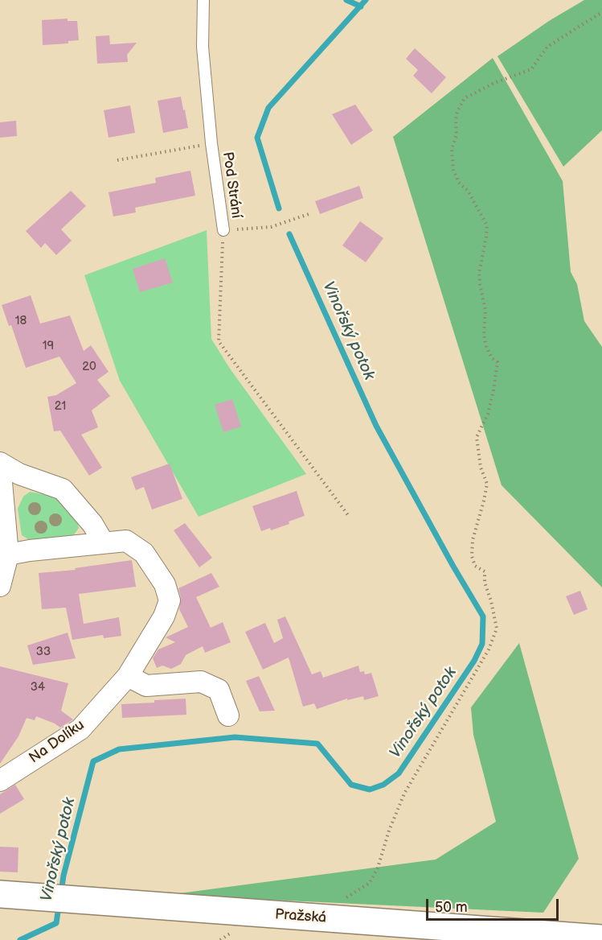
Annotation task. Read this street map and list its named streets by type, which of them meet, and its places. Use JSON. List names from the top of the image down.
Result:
{
  "streets": {
    "main road": ["Pražská"],
    "street": ["Na Dolíku"],
    "lane": ["Pod Strání"]
  },
  "water": ["Vinořský potok"],
  "house_numbers": [
    "18",
    "19",
    "20",
    "21",
    "33",
    "34"
  ],
  "scale_bar": "50 m"
}
